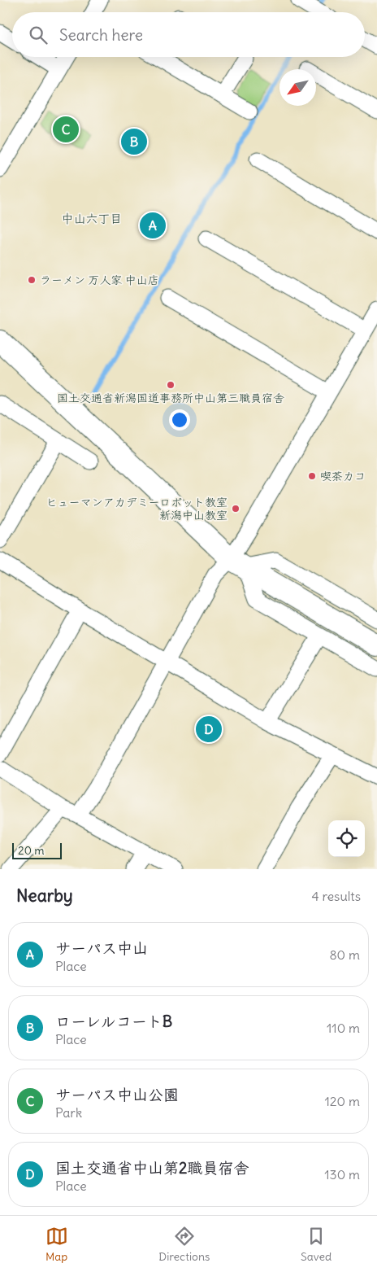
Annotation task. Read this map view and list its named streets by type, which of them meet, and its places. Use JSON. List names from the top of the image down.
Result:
{
  "districts": ["中山六丁目"],
  "places": [
    "ラーメン 万人家 中山店",
    "国土交通省新潟国道事務所中山第三職員宿舎",
    "喫茶カコ",
    "ヒューマンアカデミーロボット教室 新潟中山教室"
  ],
  "scale_bar": "20 m",
  "north": "bottom left",
  "page": {
    "search": "Search here",
    "pins": [
      "C",
      "B",
      "A",
      "D"
    ],
    "scale": "20 m",
    "heading": ["Nearby", "4 results"],
    "list": [
      {
        "mark": "A",
        "name": "サーパス中山",
        "note": "Place",
        "value": "80 m"
      },
      {
        "mark": "B",
        "name": "ローレルコートB",
        "note": "Place",
        "value": "110 m"
      },
      {
        "mark": "C",
        "name": "サーパス中山公園",
        "note": "Park",
        "value": "120 m"
      },
      {
        "mark": "D",
        "name": "国土交通省中山第2職員宿舎",
        "note": "Place",
        "value": "130 m"
      }
    ],
    "nav": ["Map", "Directions", "Saved"]
  }
}
